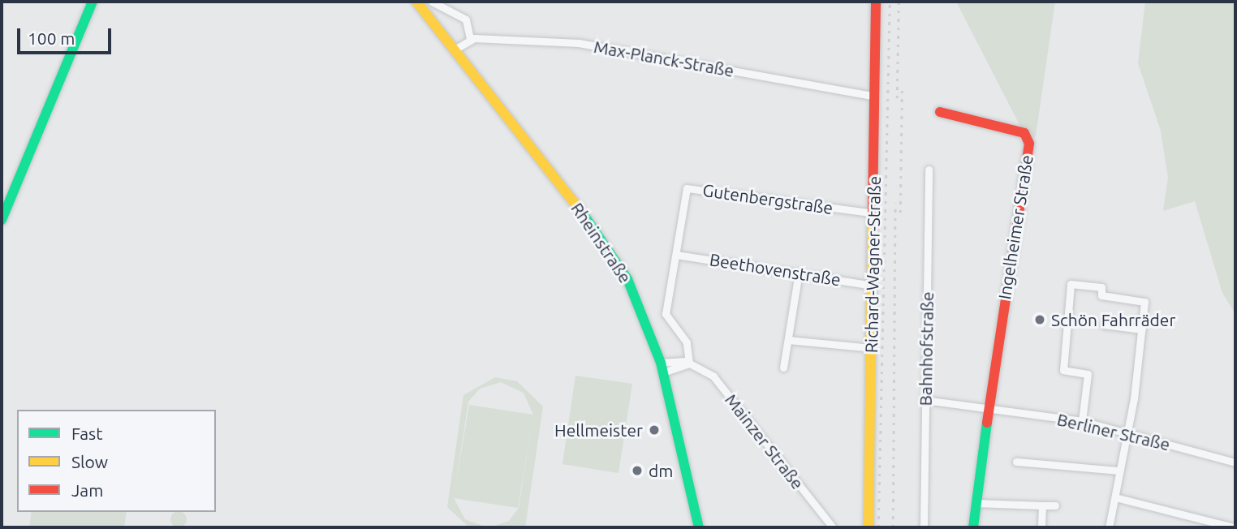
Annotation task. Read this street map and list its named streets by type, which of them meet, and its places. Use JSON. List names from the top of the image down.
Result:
{
  "streets": {
    "street": [
      "Max-Planck-Straße",
      "Gutenbergstraße",
      "Ingelheimer Straße",
      "Rheinstraße",
      "Richard-Wagner-Straße",
      "Beethovenstraße",
      "Bahnhofstraße",
      "Berliner Straße",
      "Mainzer Straße"
    ]
  },
  "crossings": [
    ["Max-Planck-Straße", "Richard-Wagner-Straße"],
    ["Gutenbergstraße", "Richard-Wagner-Straße"],
    ["Gutenbergstraße", "Beethovenstraße"],
    ["Gutenbergstraße", "Mainzer Straße"],
    ["Ingelheimer Straße", "Berliner Straße"],
    ["Rheinstraße", "Mainzer Straße"],
    ["Richard-Wagner-Straße", "Beethovenstraße"]
  ],
  "places": ["Schön Fahrräder", "Hellmeister", "dm"],
  "legend": ["Fast", "Slow", "Jam"],
  "scale_bar": "100 m"
}
